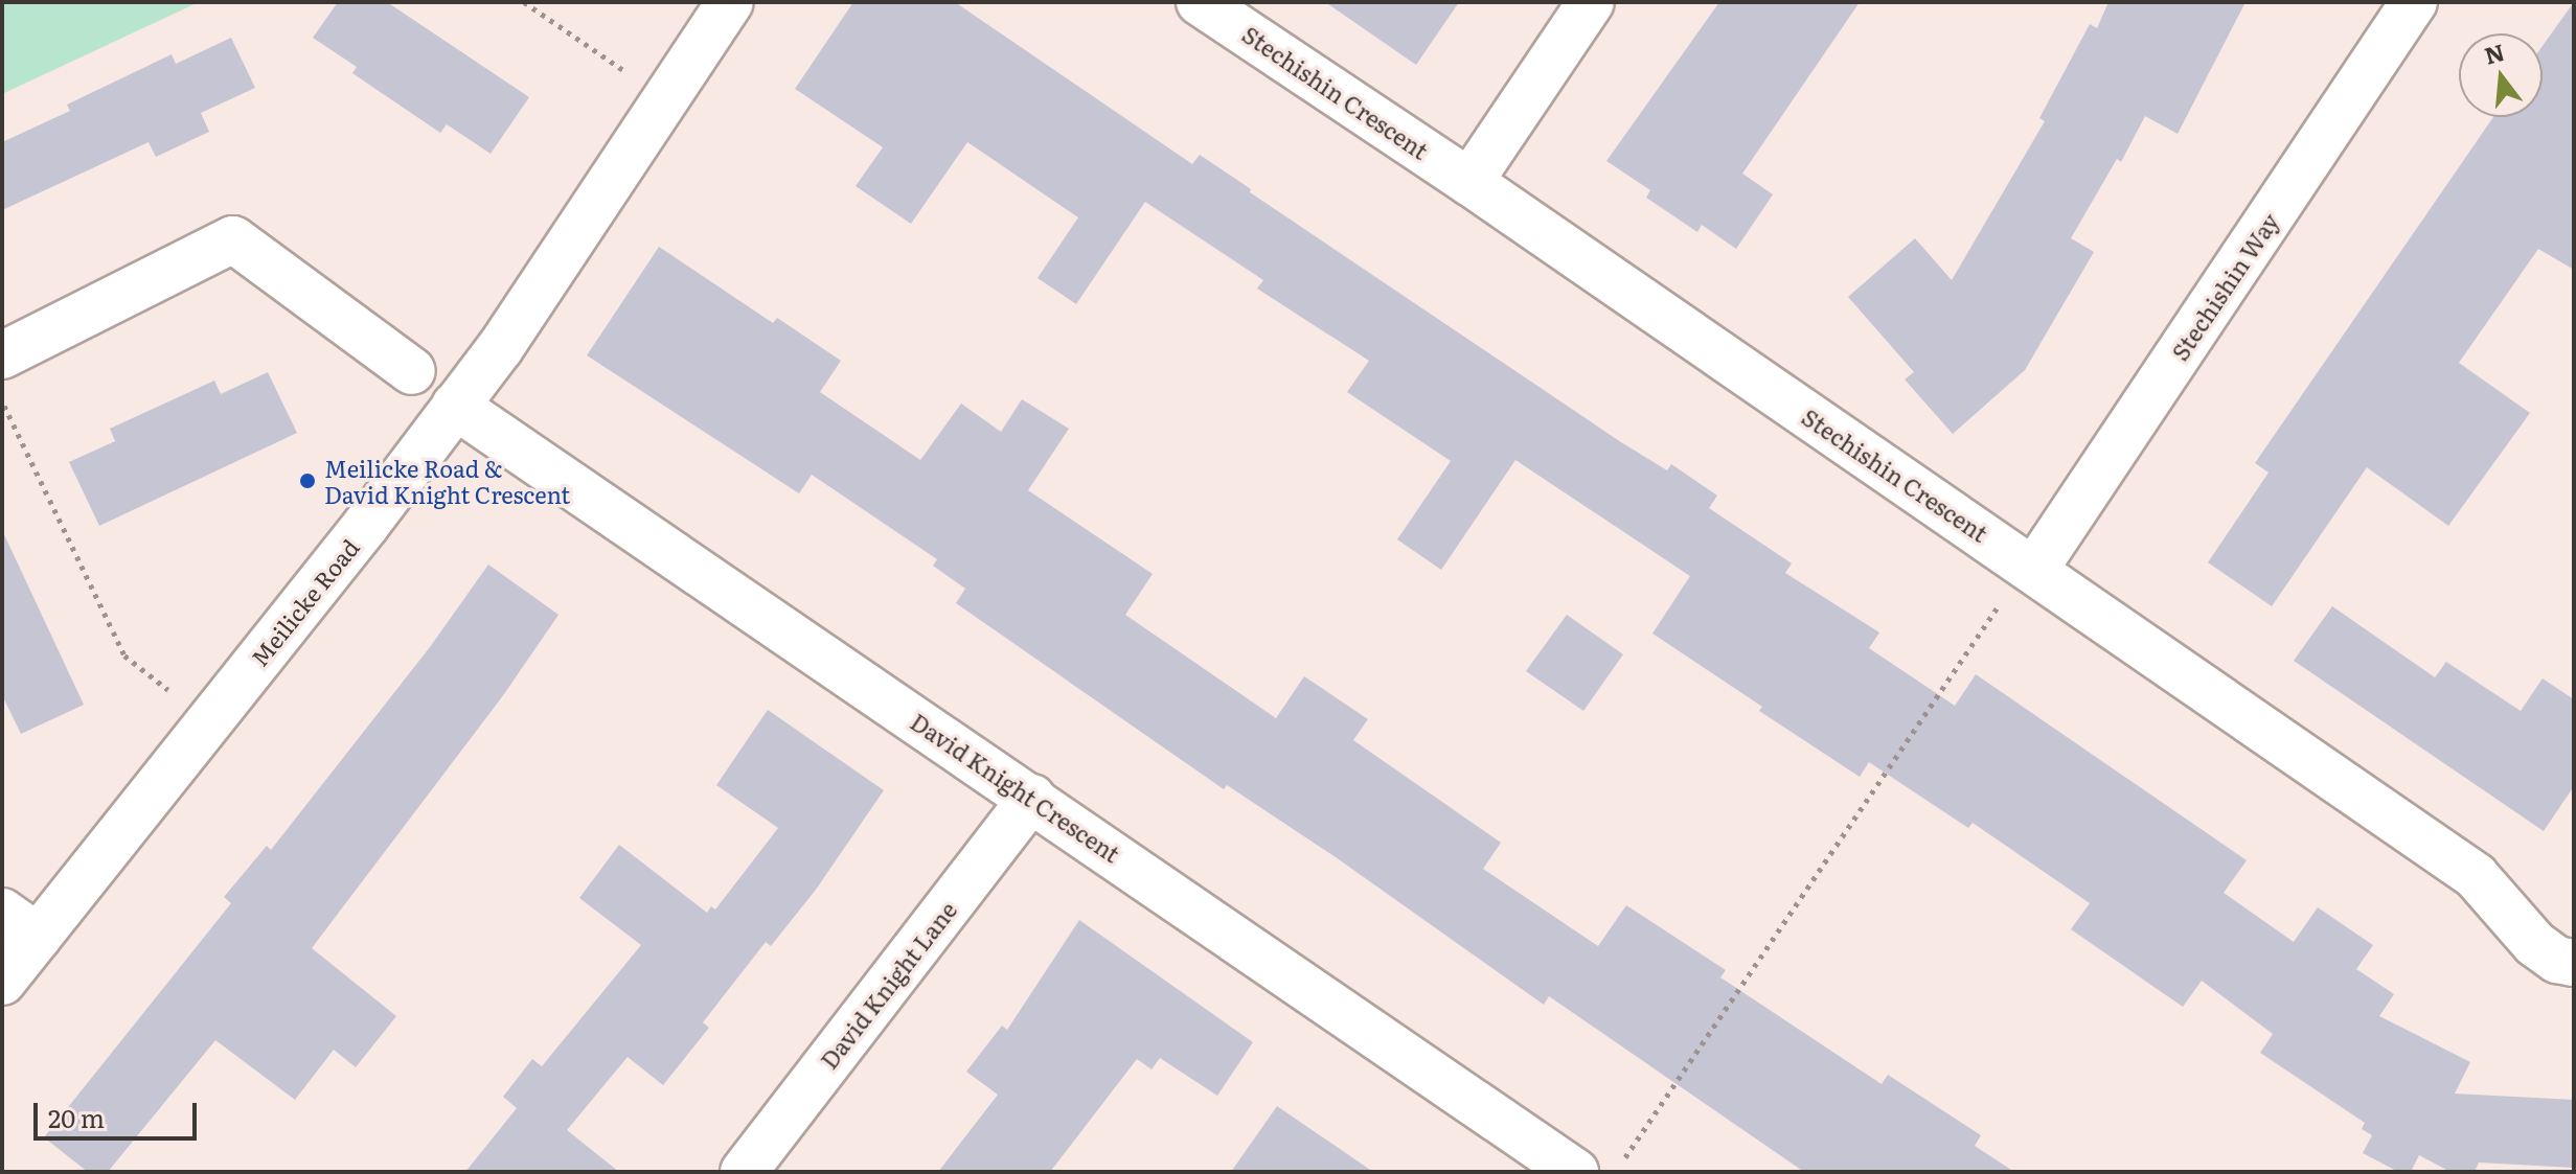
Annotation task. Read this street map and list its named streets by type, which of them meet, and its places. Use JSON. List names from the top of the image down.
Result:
{
  "streets": {
    "street": [
      "Stechishin Crescent",
      "Stechishin Way",
      "Meilicke Road",
      "David Knight Crescent",
      "David Knight Lane"
    ]
  },
  "crossings": [
    ["Stechishin Crescent", "Stechishin Way"],
    ["Meilicke Road", "David Knight Crescent"],
    ["David Knight Crescent", "David Knight Lane"]
  ],
  "places": ["Meilicke Road & David Knight Crescent"],
  "scale_bar": "20 m",
  "north": "top"
}
